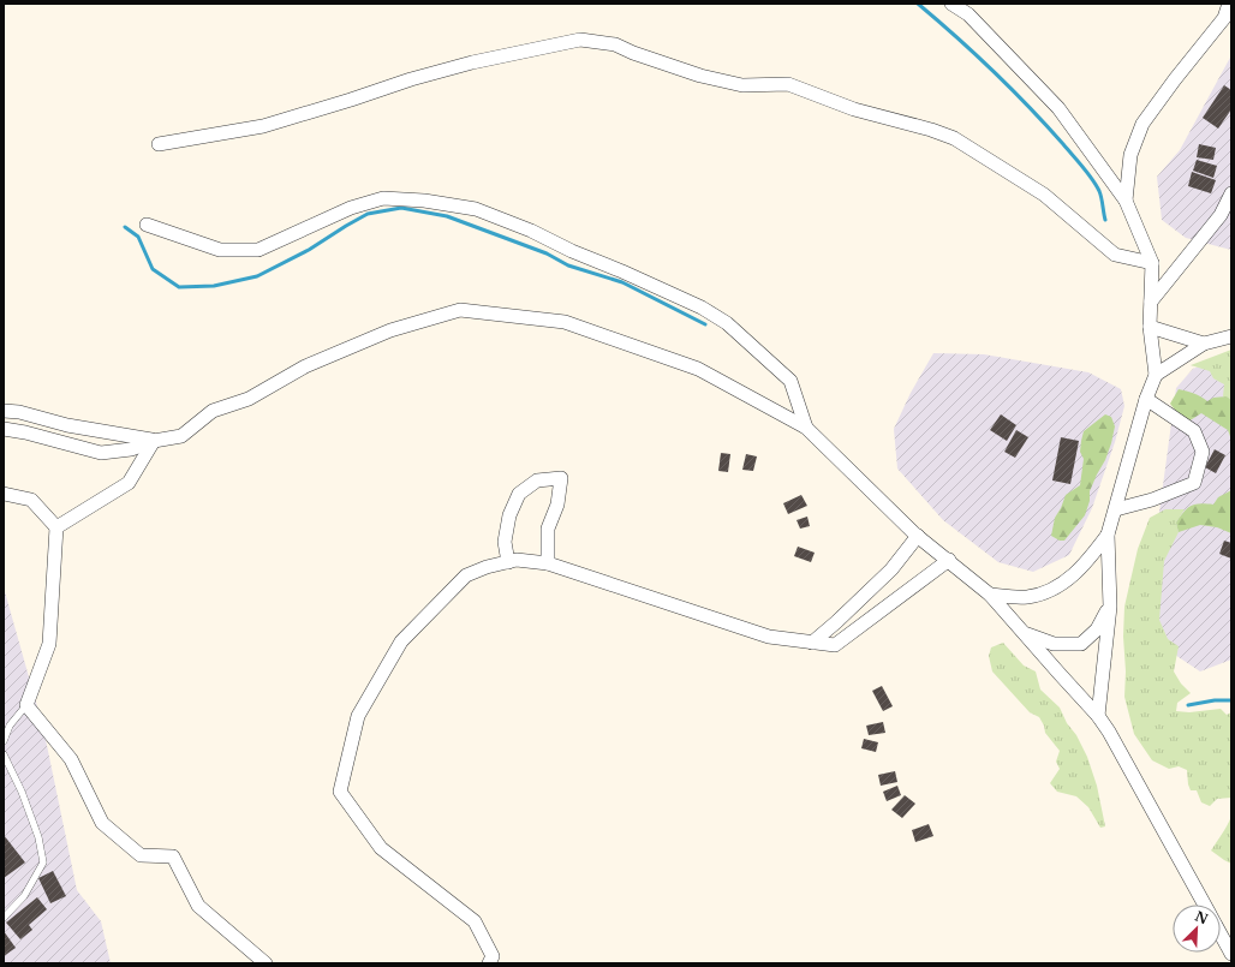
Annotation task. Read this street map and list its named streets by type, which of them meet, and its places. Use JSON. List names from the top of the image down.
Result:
{
  "north": "top right"
}
